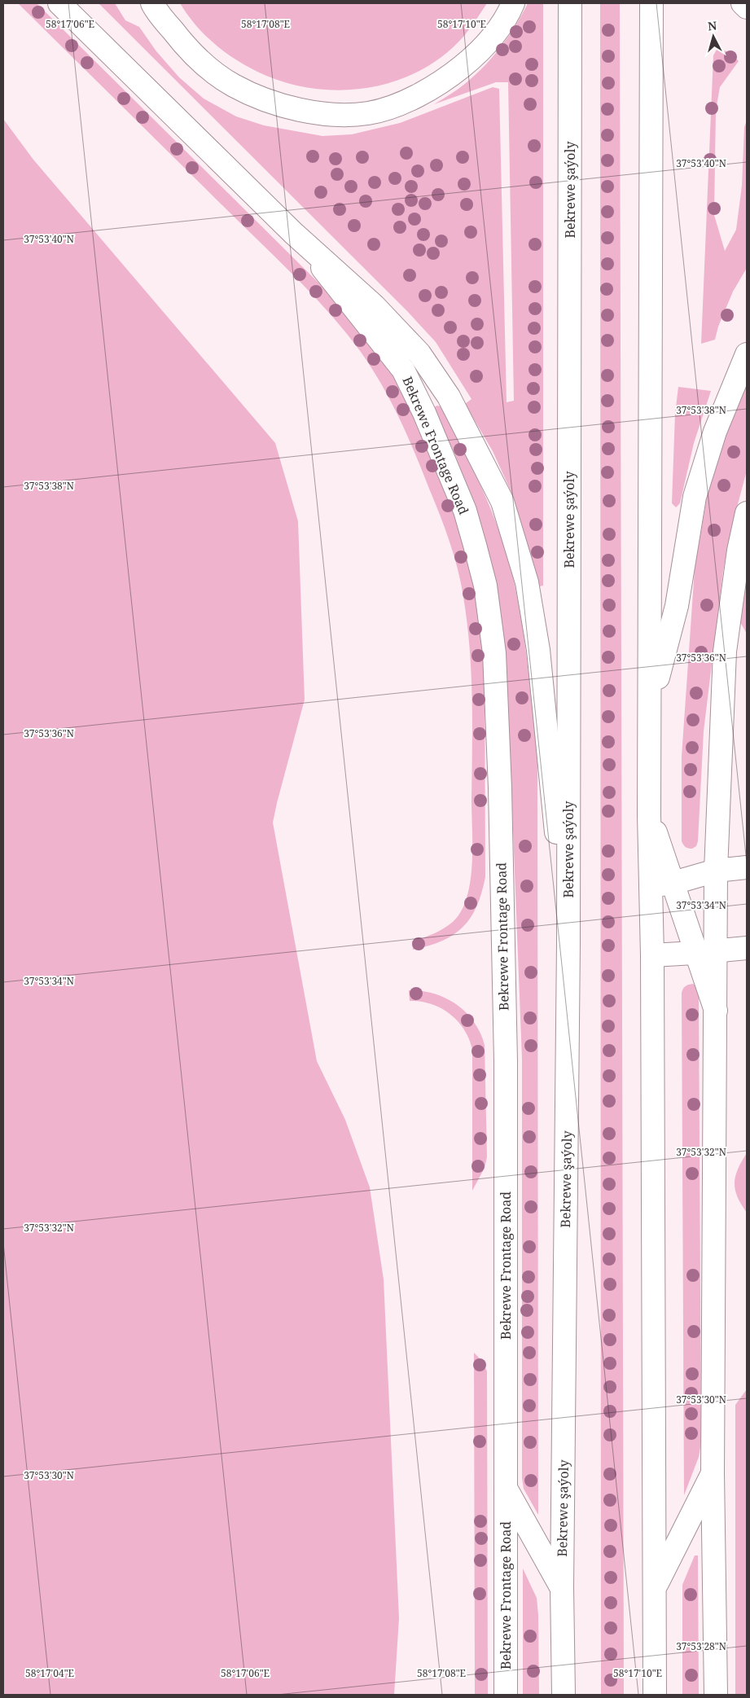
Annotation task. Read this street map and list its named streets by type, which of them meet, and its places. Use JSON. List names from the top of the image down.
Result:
{
  "streets": {
    "main road": ["Bekrewe şaýoly", "Bekrewe Frontage Road"]
  },
  "north": "top",
  "coordinates": [
    "58°17'06\"E",
    "58°17'08\"E",
    "58°17'10\"E",
    "37°53'40\"N",
    "37°53'38\"N",
    "37°53'36\"N",
    "37°53'34\"N",
    "37°53'32\"N",
    "37°53'30\"N",
    "37°53'28\"N",
    "58°17'04\"E"
  ]
}
